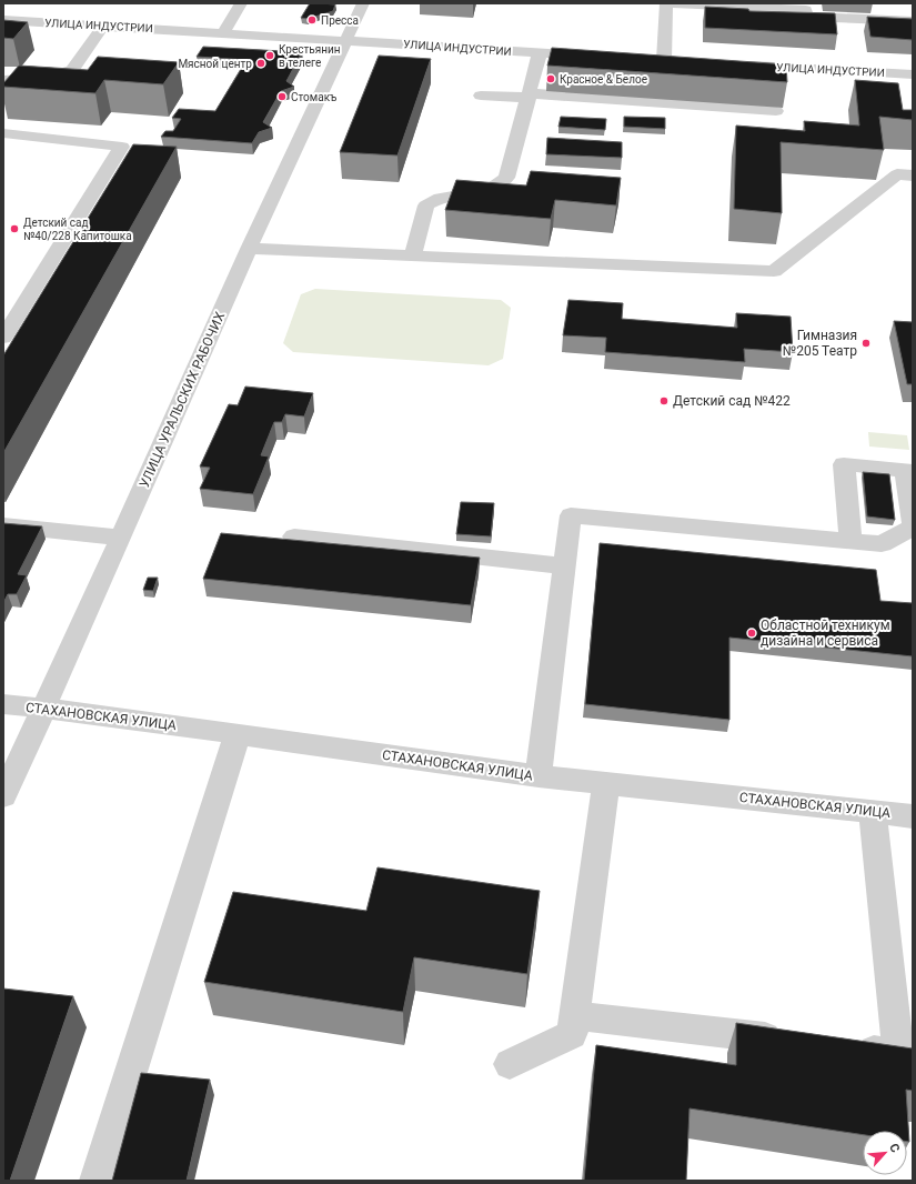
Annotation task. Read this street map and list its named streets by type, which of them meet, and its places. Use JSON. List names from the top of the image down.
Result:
{
  "streets": {
    "street": ["УЛИЦА ИНДУСТРИИ", "УЛИЦА УРАЛЬСКИХ РАБОЧИХ", "СТАХАНОВСКАЯ УЛИЦА"]
  },
  "crossings": [
    ["УЛИЦА ИНДУСТРИИ", "УЛИЦА УРАЛЬСКИХ РАБОЧИХ"],
    ["УЛИЦА УРАЛЬСКИХ РАБОЧИХ", "СТАХАНОВСКАЯ УЛИЦА"]
  ],
  "places": [
    "Пресса",
    "Крестьянин в телеге",
    "Мясной центр",
    "Красное & Белое",
    "Стомакъ",
    "Детский сад №40/228 Капитошка",
    "Гимназия №205 Театр",
    "Детский сад №422",
    "Областной техникум дизайна и сервиса"
  ],
  "north": "top right"
}
